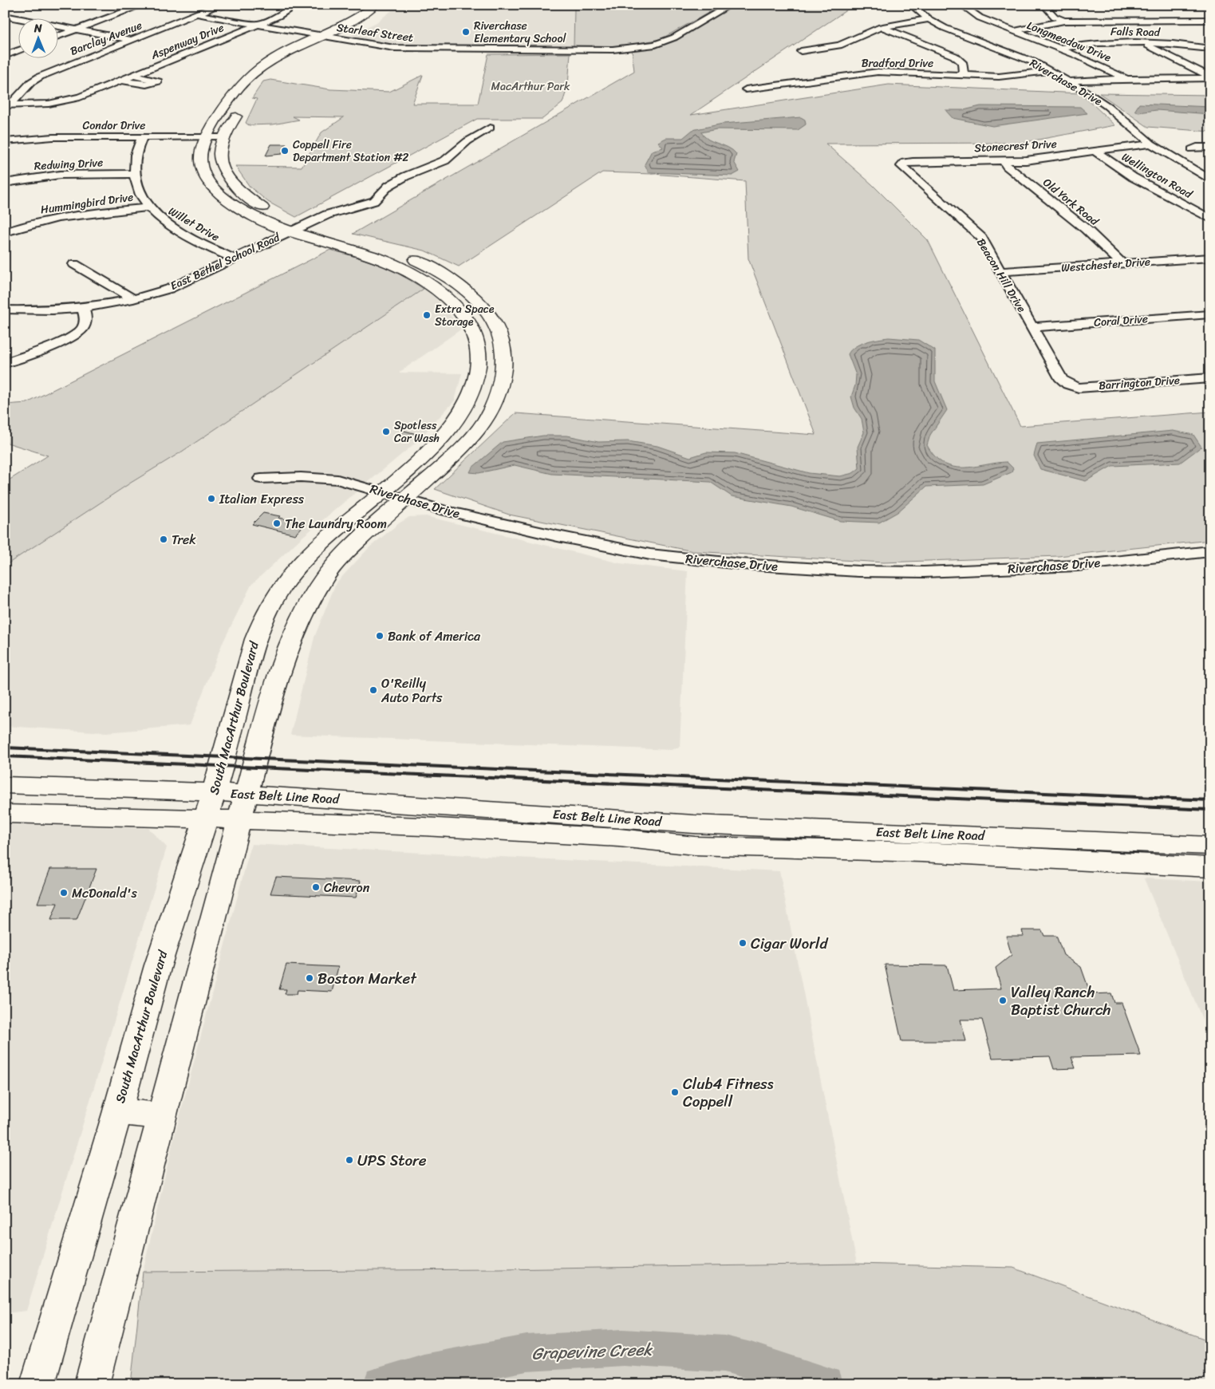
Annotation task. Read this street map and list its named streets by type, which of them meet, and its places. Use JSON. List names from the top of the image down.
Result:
{
  "streets": {
    "main road": ["South MacArthur Boulevard", "East Belt Line Road"],
    "street": [
      "Falls Road",
      "Starleaf Street",
      "Barclay Avenue",
      "Aspenway Drive",
      "Longmeadow Drive",
      "Bradford Drive",
      "Riverchase Drive",
      "Condor Drive",
      "Stonecrest Drive",
      "Redwing Drive",
      "Wellington Road",
      "Old York Road",
      "Hummingbird Drive",
      "Willet Drive",
      "East Bethel School Road",
      "Westchester Drive",
      "Beacon Hill Drive",
      "Coral Drive",
      "Barrington Drive"
    ]
  },
  "crossings": [
    ["Falls Road", "Longmeadow Drive"],
    ["Starleaf Street", "Barclay Avenue"],
    ["Starleaf Street", "Aspenway Drive"],
    ["Starleaf Street", "South MacArthur Boulevard"],
    ["Barclay Avenue", "Aspenway Drive"],
    ["Bradford Drive", "Riverchase Drive"],
    ["Riverchase Drive", "Stonecrest Drive"],
    ["Riverchase Drive", "South MacArthur Boulevard"],
    ["Condor Drive", "Willet Drive"],
    ["Condor Drive", "South MacArthur Boulevard"],
    ["Stonecrest Drive", "Wellington Road"],
    ["Stonecrest Drive", "Old York Road"],
    ["Stonecrest Drive", "Beacon Hill Drive"],
    ["Redwing Drive", "Willet Drive"],
    ["Old York Road", "Westchester Drive"],
    ["Hummingbird Drive", "Willet Drive"],
    ["Willet Drive", "East Bethel School Road"],
    ["East Bethel School Road", "South MacArthur Boulevard"],
    ["Westchester Drive", "Beacon Hill Drive"],
    ["Beacon Hill Drive", "Coral Drive"],
    ["Beacon Hill Drive", "Barrington Drive"],
    ["South MacArthur Boulevard", "East Belt Line Road"]
  ],
  "water": ["Grapevine Creek"],
  "parks": ["MacArthur Park"],
  "places": [
    "Riverchase Elementary School",
    "Coppell Fire Department Station #2",
    "Extra Space Storage",
    "Spotless Car Wash",
    "Italian Express",
    "The Laundry Room",
    "Trek",
    "Bank of America",
    "O'Reilly Auto Parts",
    "Chevron",
    "McDonald's",
    "Cigar World",
    "Boston Market",
    "Valley Ranch Baptist Church",
    "Club4 Fitness Coppell",
    "UPS Store"
  ],
  "north": "top"
}
